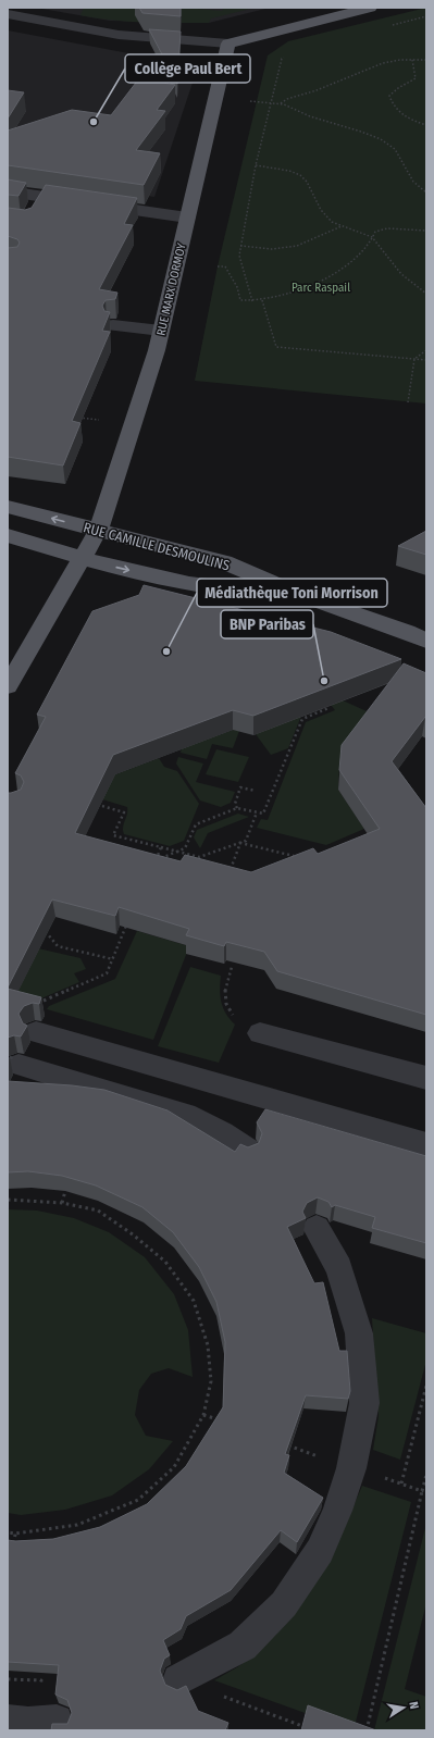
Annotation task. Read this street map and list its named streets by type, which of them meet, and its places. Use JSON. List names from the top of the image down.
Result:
{
  "streets": {
    "main road": ["RUE MARX DORMOY", "RUE CAMILLE DESMOULINS"]
  },
  "crossings": [
    ["RUE MARX DORMOY", "RUE CAMILLE DESMOULINS"]
  ],
  "parks": ["Parc Raspail"],
  "places": ["Collège Paul Bert", "Médiathèque Toni Morrison", "BNP Paribas"],
  "north": "right"
}
